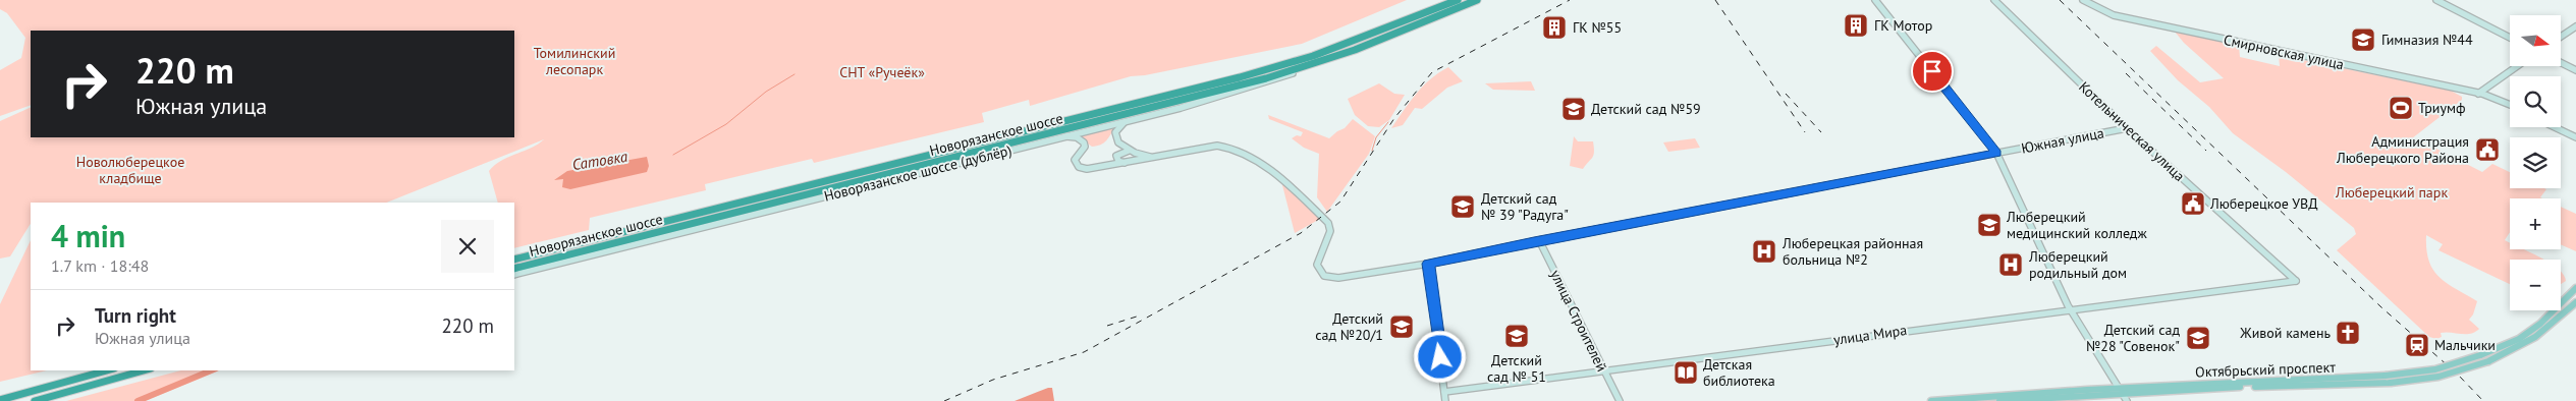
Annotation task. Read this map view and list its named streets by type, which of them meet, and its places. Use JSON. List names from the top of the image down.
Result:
{
  "streets": {
    "highway": ["Новорязанское шоссе"],
    "main road": ["Октябрьский проспект"],
    "street": [
      "Смирновская улица",
      "Котельническая улица",
      "Южная улица",
      "Новорязанское шоссе (дублёр)",
      "улица Строителей",
      "улица Мира"
    ]
  },
  "crossings": [
    ["Котельническая улица", "Южная улица"],
    ["Котельническая улица", "улица Мира"],
    ["Новорязанское шоссе", "Новорязанское шоссе (дублёр)"],
    ["Южная улица", "улица Строителей"],
    ["улица Строителей", "улица Мира"]
  ],
  "water": ["Сатовка"],
  "parks": [
    "Томилинский лесопарк",
    "СНТ «Ручеёк»",
    "Новолюберецкое кладбище",
    "Люберецкий парк"
  ],
  "places": {
    "building": ["ГК Мотор", "ГК №55"],
    "school or university": [
      "Гимназия №44",
      "Детский сад №59",
      "Детский сад № 39 \"Радуга\"",
      "Люберецкий медицинский колледж",
      "Детский сад №20/1",
      "Детский сад № 51",
      "Детский сад №28 \"Совенок\""
    ],
    "sports": ["Триумф"],
    "public building": ["Администрация Люберецкого Района", "Люберецкое УВД"],
    "hospital": ["Люберецкая районная больница №2", "Люберецкий родильный дом"],
    "church": ["Живой камень"],
    "station": ["Мальчики"],
    "library": ["Детская библиотека"]
  },
  "north": "right",
  "page": {
    "map_buttons": ["+", "−"],
    "turn": ["220 m", "Южная улица"],
    "heading": ["4 min", "1.7 km · 18:48"],
    "list": [
      {
        "name": "Turn right",
        "note": "Южная улица",
        "value": "220 m"
      }
    ]
  }
}
